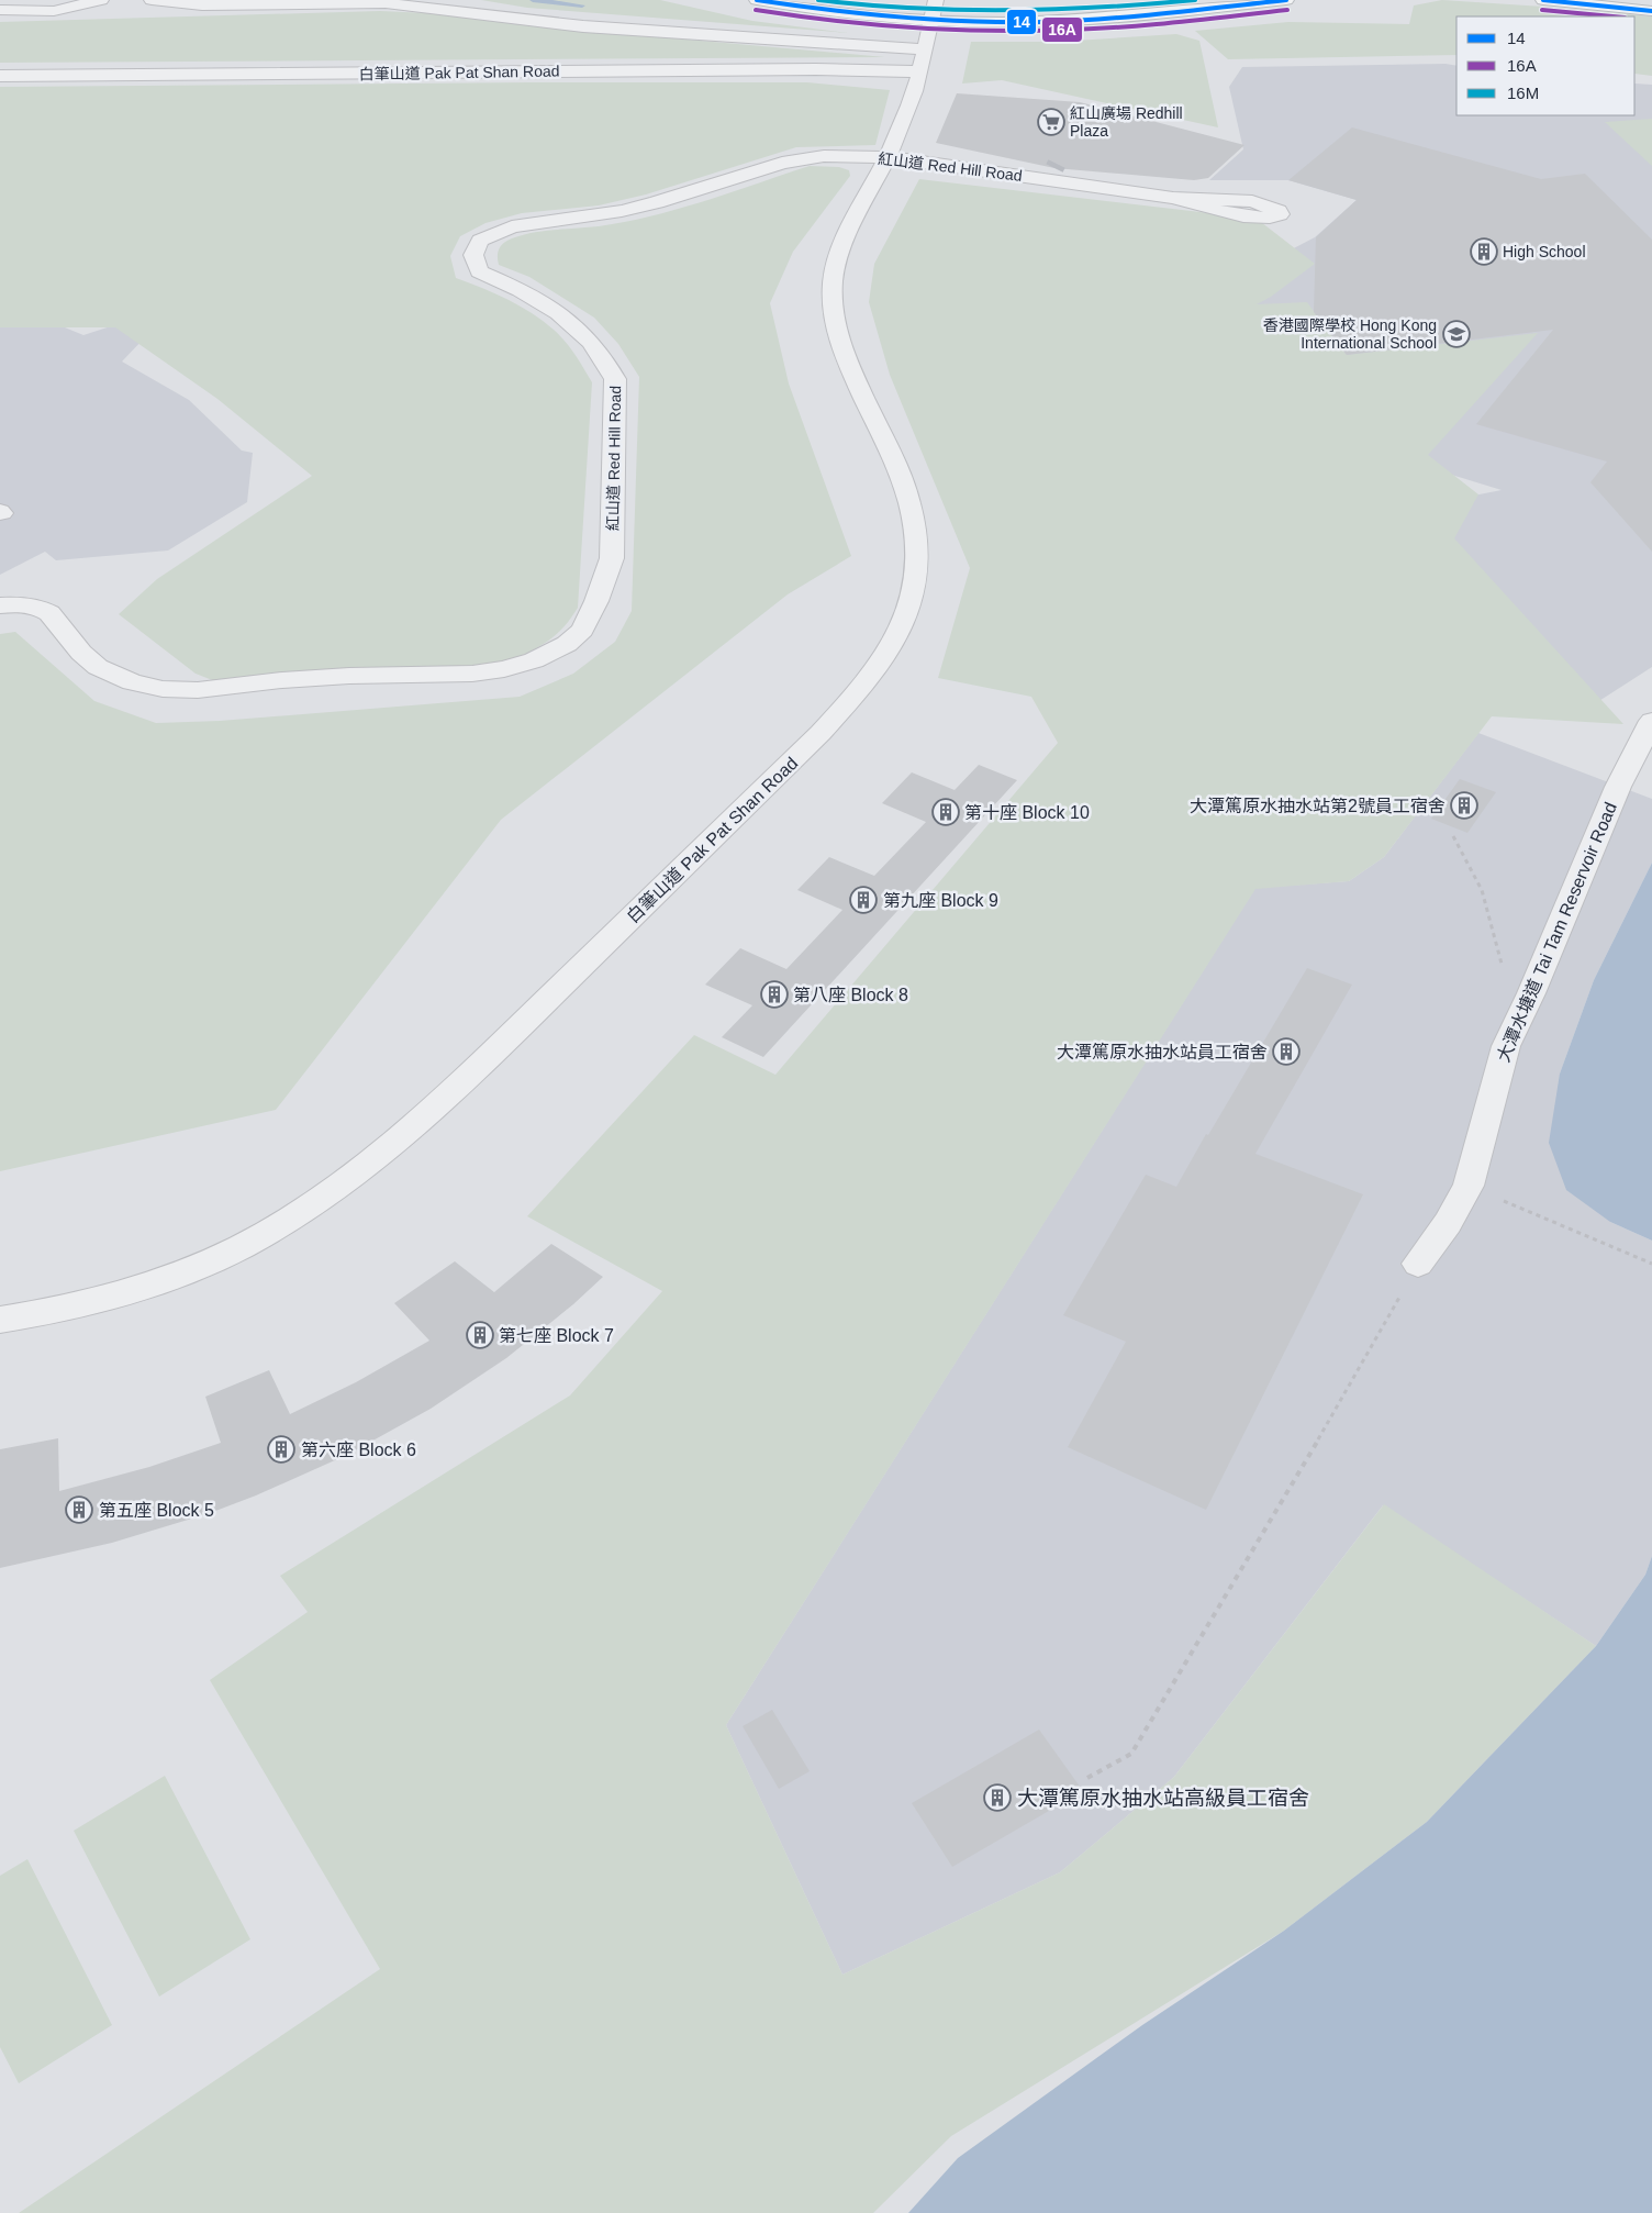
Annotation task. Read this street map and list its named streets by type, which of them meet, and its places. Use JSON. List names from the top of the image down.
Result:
{
  "streets": {
    "street": ["白筆山道 Pak Pat Shan Road", "紅山道 Red Hill Road", "大潭水塘道 Tai Tam Reservoir Road"]
  },
  "crossings": [
    ["白筆山道 Pak Pat Shan Road", "紅山道 Red Hill Road"]
  ],
  "places": {
    "supermarket": ["紅山廣場 Redhill Plaza"],
    "building": [
      "High School",
      "大潭篤原水抽水站第2號員工宿舍",
      "第十座 Block 10",
      "第九座 Block 9",
      "第八座 Block 8",
      "大潭篤原水抽水站員工宿舍",
      "第七座 Block 7",
      "第六座 Block 6",
      "第五座 Block 5",
      "大潭篤原水抽水站高級員工宿舍"
    ],
    "school or university": ["香港國際學校 Hong Kong International School"]
  },
  "lines": ["transit line 14", "transit line 16M", "transit line 16A"],
  "legend": ["14", "16A", "16M"]
}
